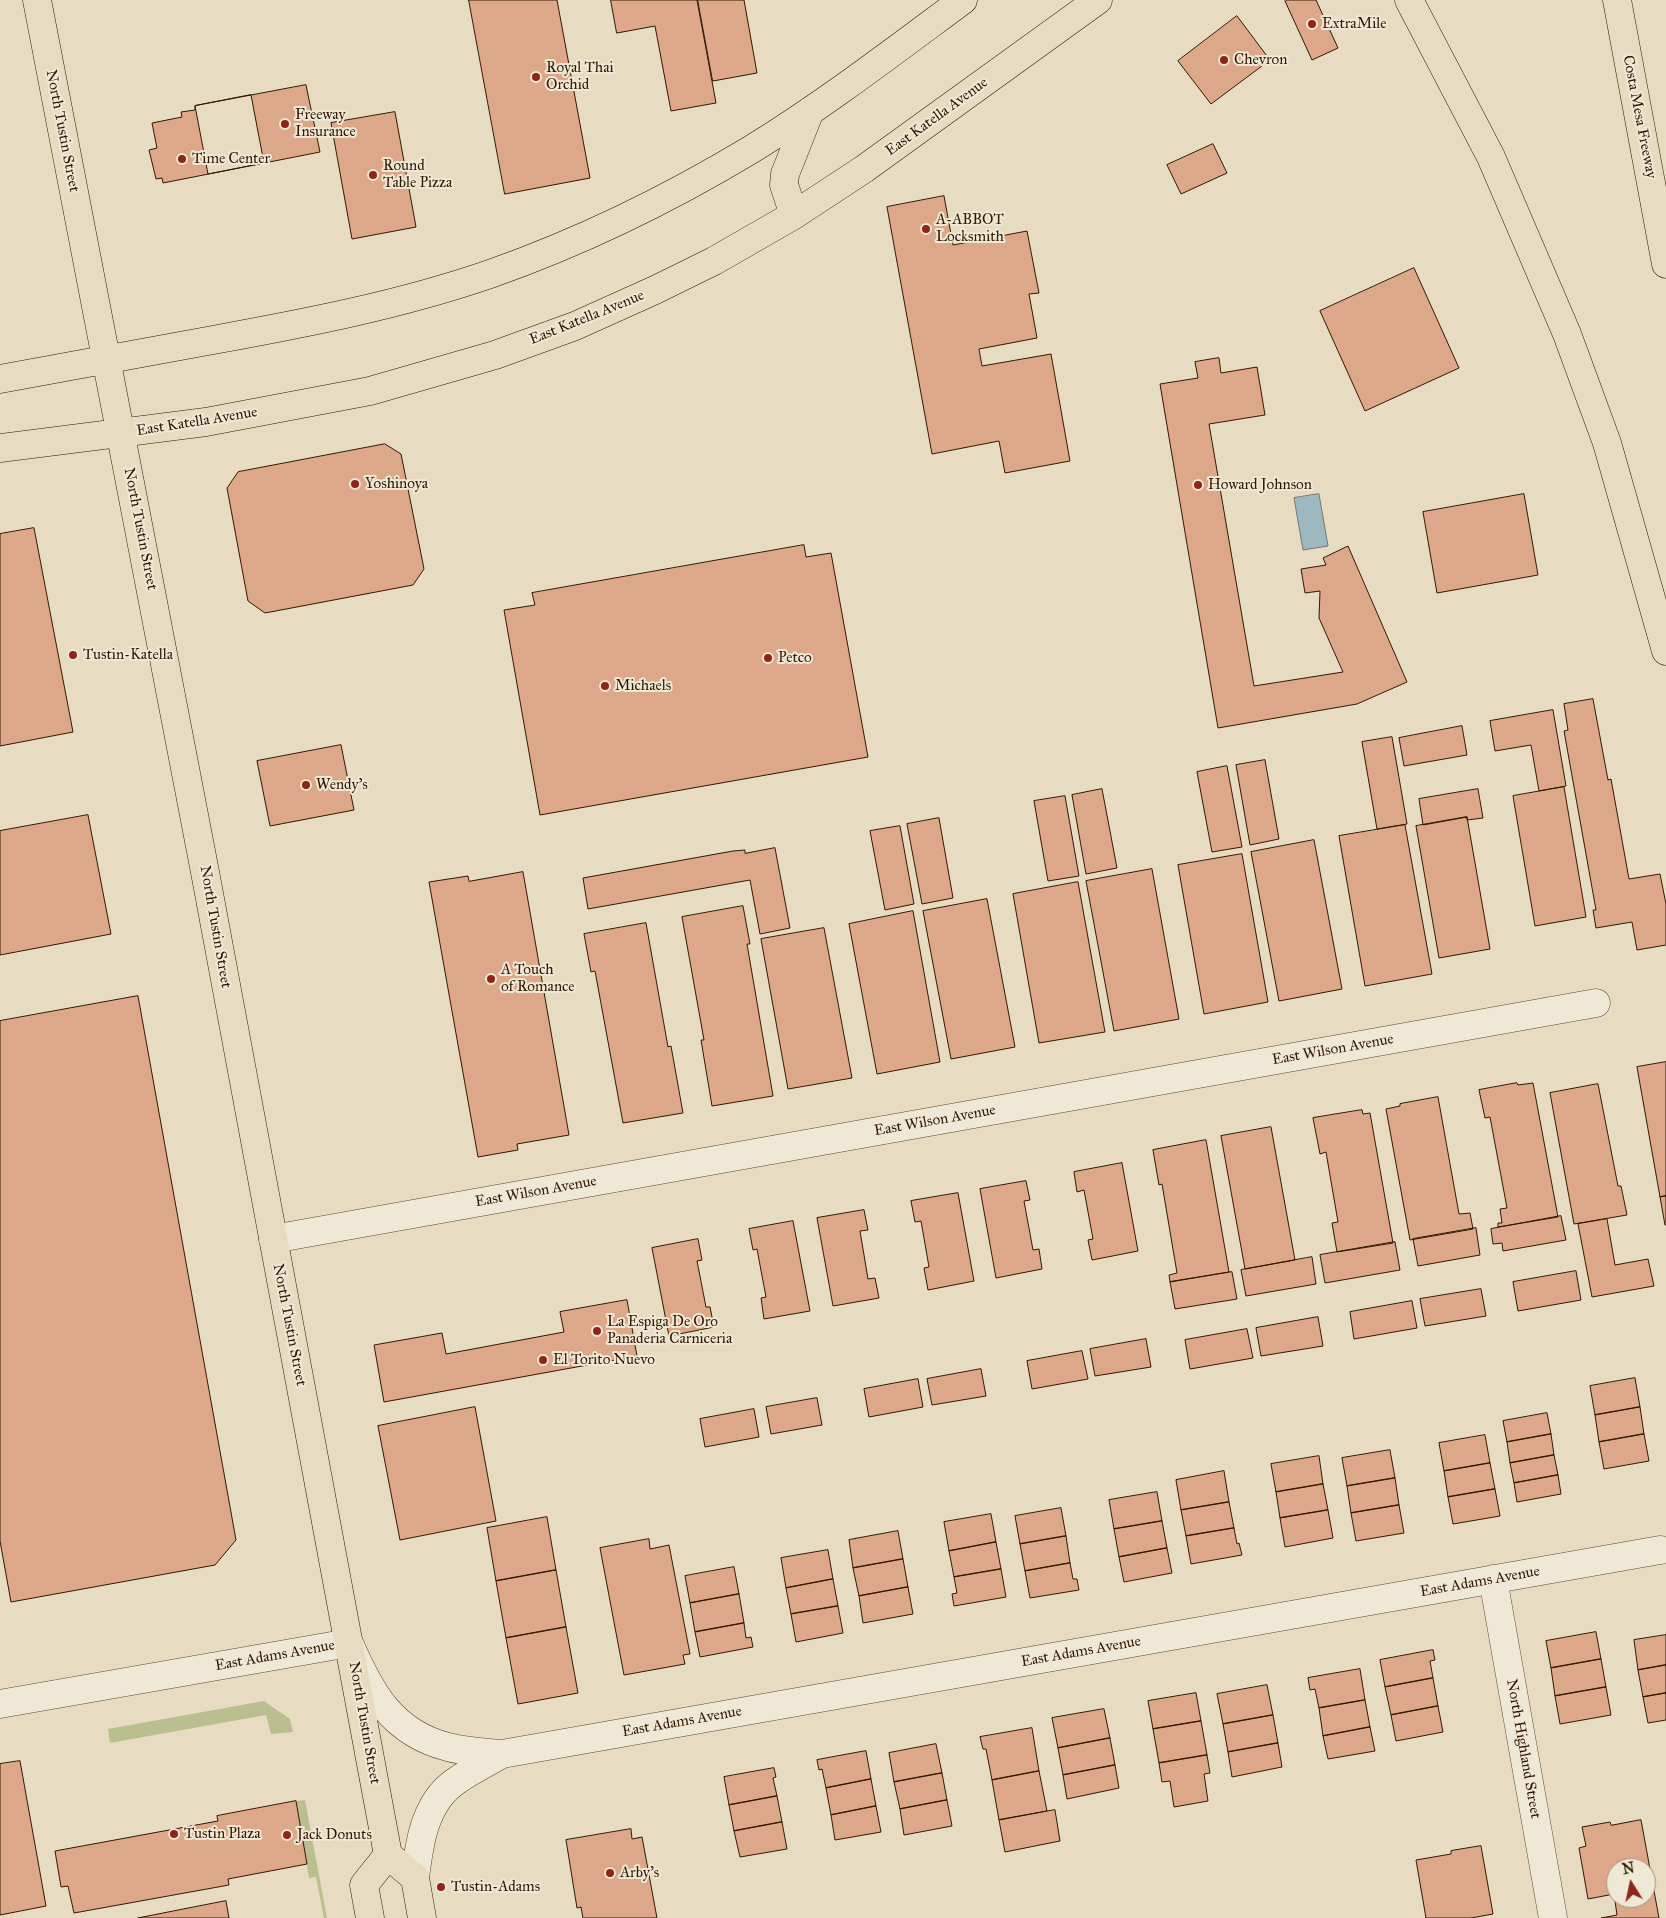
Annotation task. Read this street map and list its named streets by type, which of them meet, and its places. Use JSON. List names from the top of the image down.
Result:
{
  "streets": {
    "main road": ["East Katella Avenue", "Costa Mesa Freeway", "North Tustin Street"],
    "street": ["East Wilson Avenue", "East Adams Avenue", "North Highland Street"]
  },
  "crossings": [
    ["East Katella Avenue", "North Tustin Street"],
    ["North Tustin Street", "East Wilson Avenue"],
    ["North Tustin Street", "East Adams Avenue"],
    ["East Adams Avenue", "North Highland Street"]
  ],
  "places": [
    "ExtraMile",
    "Chevron",
    "Royal Thai Orchid",
    "Freeway Insurance",
    "Time Center",
    "Round Table Pizza",
    "A-ABBOT Locksmith",
    "Yoshinoya",
    "Howard Johnson",
    "Tustin-Katella",
    "Petco",
    "Michaels",
    "Wendy's",
    "A Touch of Romance",
    "La Espiga De Oro Panaderia Carniceria",
    "El Torito Nuevo",
    "Tustin Plaza",
    "Jack Donuts",
    "Arby's",
    "Tustin-Adams"
  ],
  "north": "top"
}
